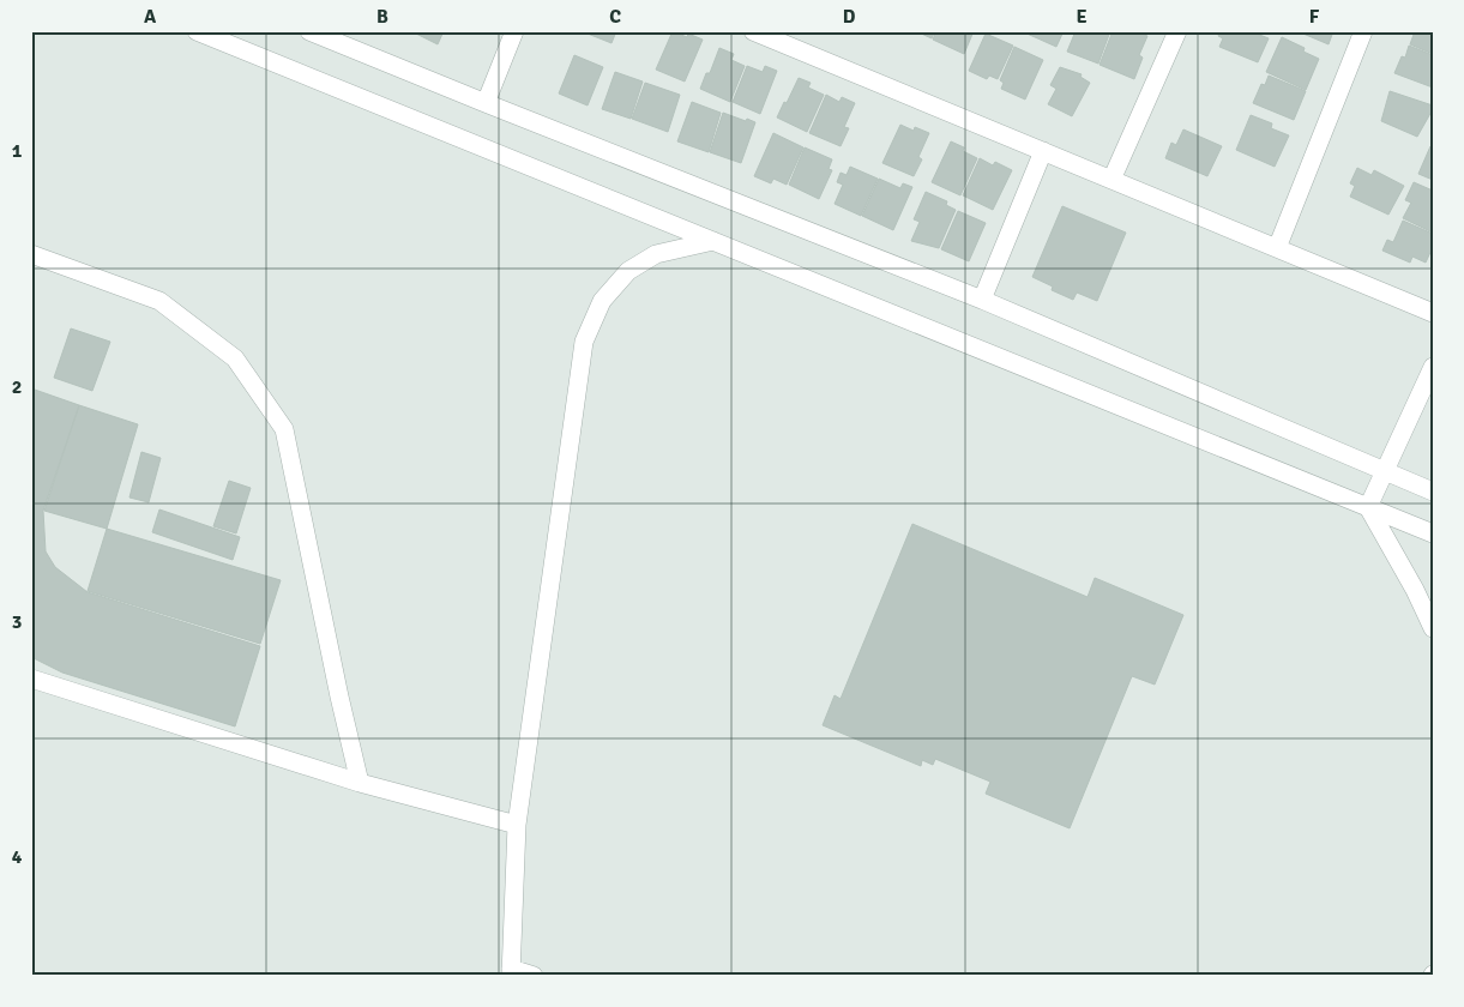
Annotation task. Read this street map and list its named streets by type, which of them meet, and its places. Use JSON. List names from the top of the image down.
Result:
{
  "grid": {
    "columns": [
      "A",
      "B",
      "C",
      "D",
      "E",
      "F"
    ],
    "rows": [
      "1",
      "2",
      "3",
      "4"
    ]
  }
}
